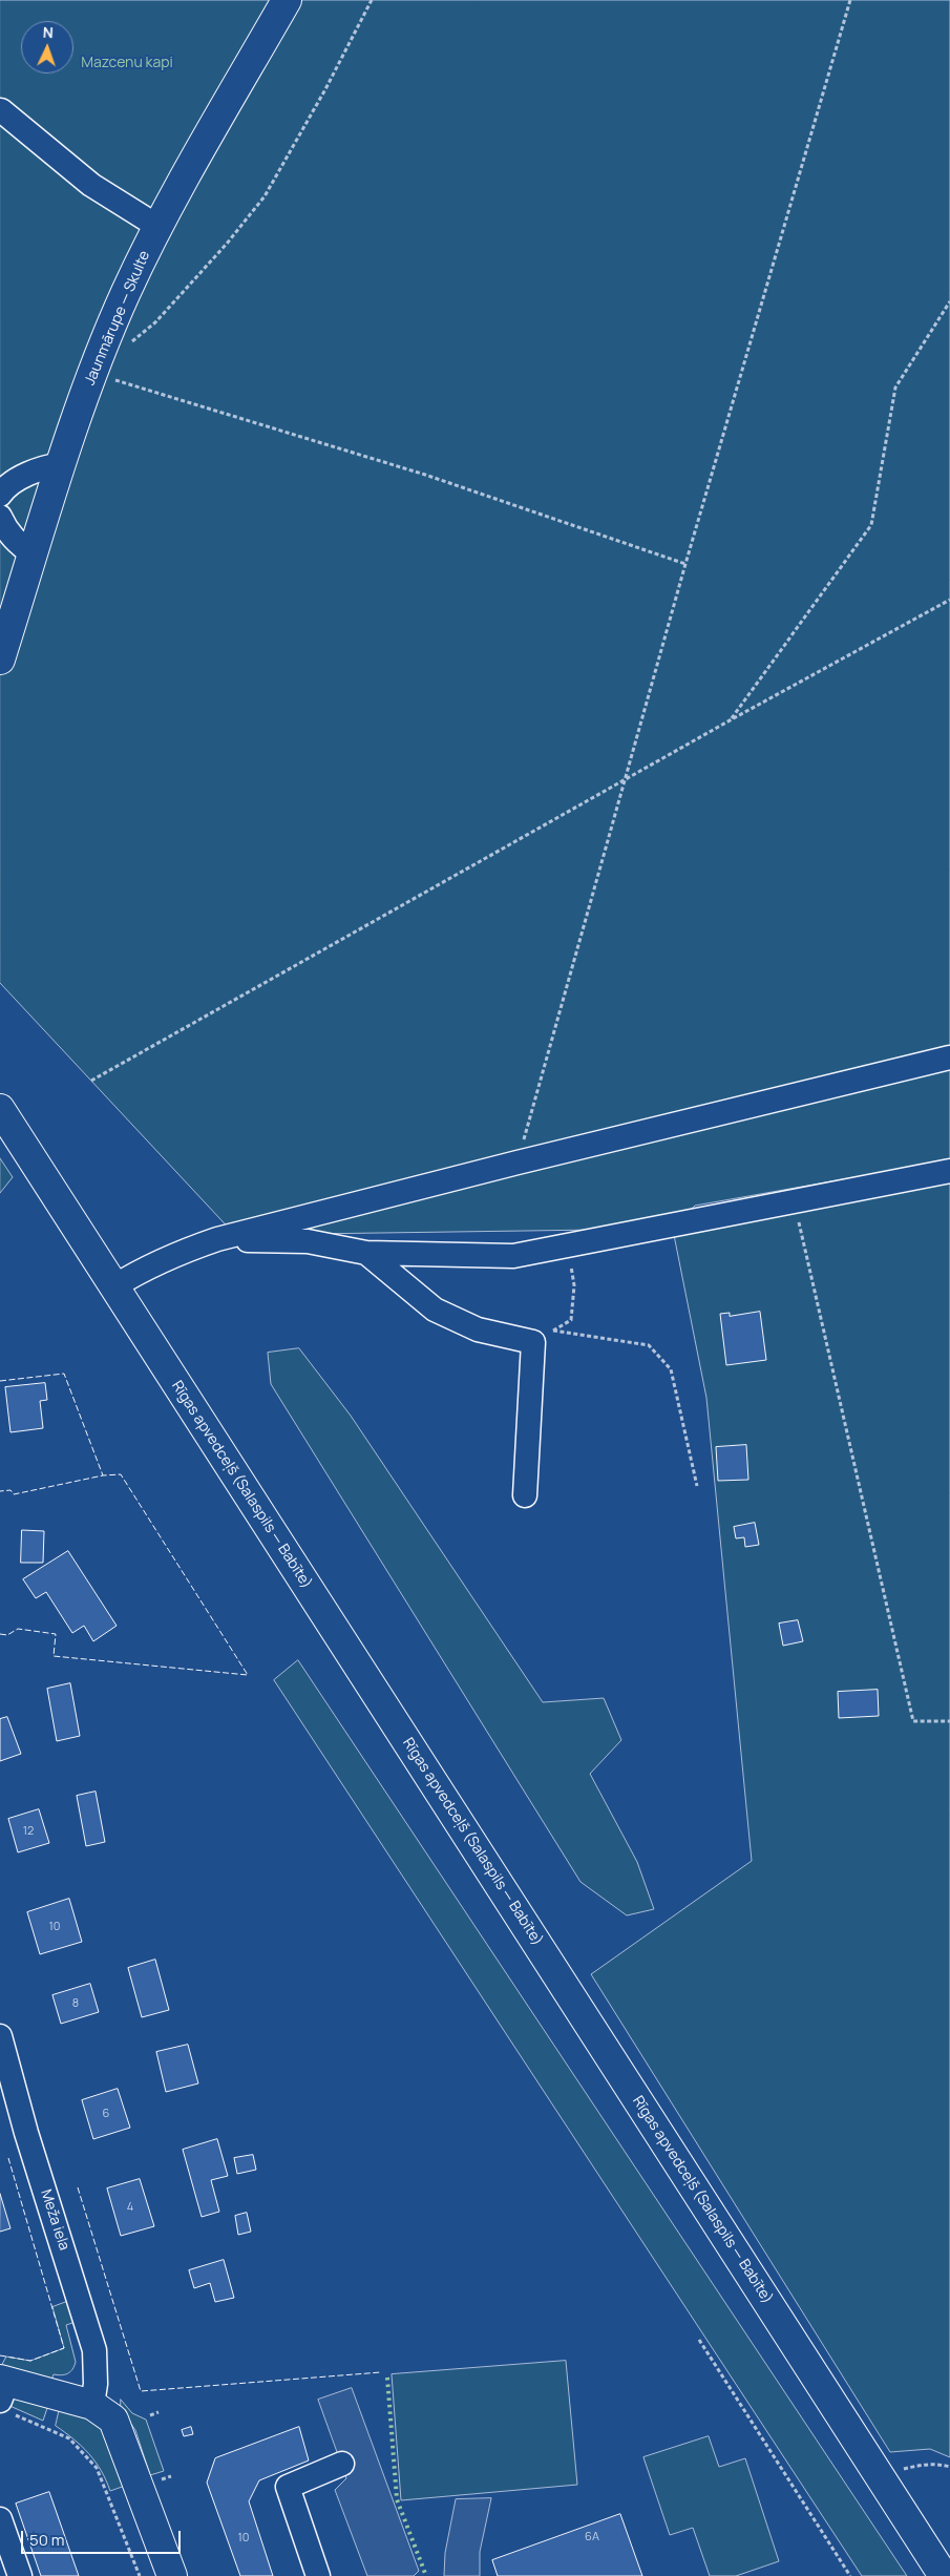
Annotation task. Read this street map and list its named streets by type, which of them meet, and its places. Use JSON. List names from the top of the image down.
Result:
{
  "streets": {
    "main road": ["Jaunmārupe — Skulte", "Rīgas apvedceļš (Salaspils — Babīte)"],
    "street": ["Meža iela"]
  },
  "parks": ["Mazcenu kapi"],
  "house_numbers": [
    "12",
    "10",
    "8",
    "6",
    "4",
    "6A",
    "10"
  ],
  "scale_bar": "50 m",
  "north": "top"
}
